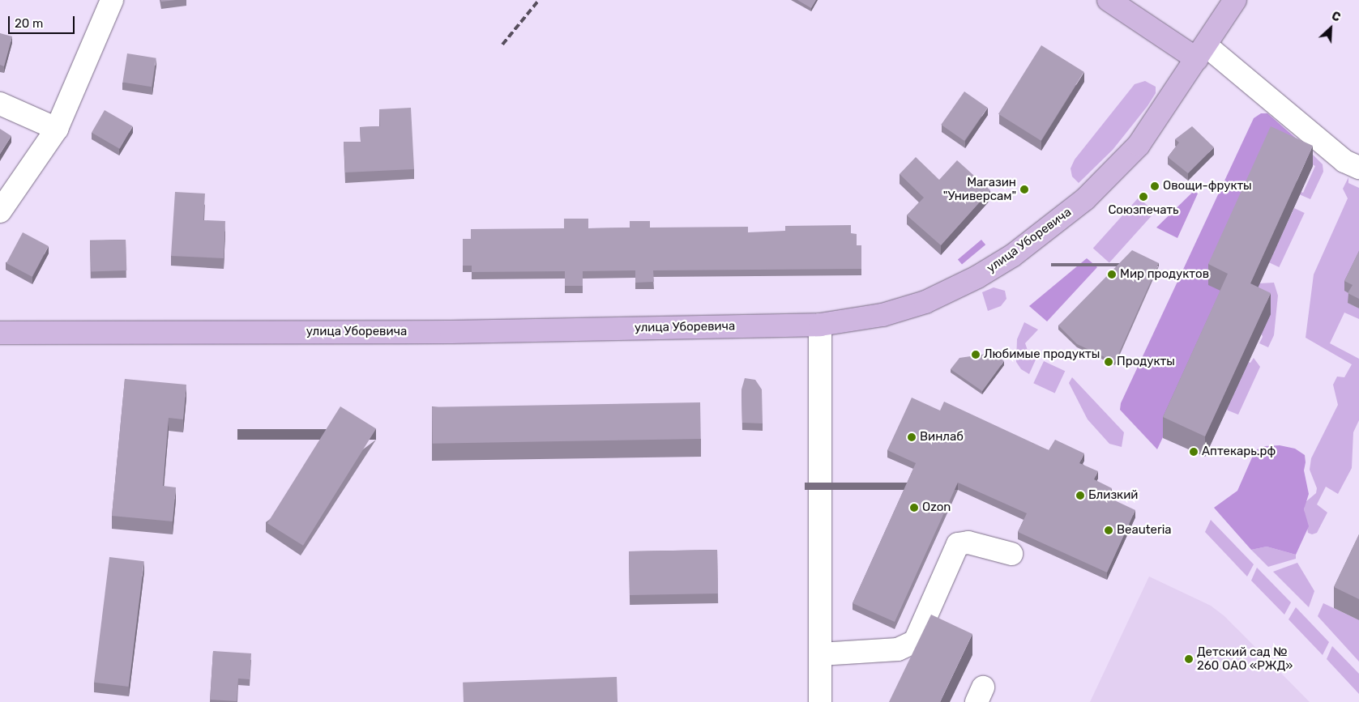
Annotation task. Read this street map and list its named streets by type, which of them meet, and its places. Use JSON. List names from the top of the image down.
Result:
{
  "streets": {
    "main road": ["улица Уборевича"]
  },
  "places": [
    "Овощи-фрукты",
    "Магазин \"Универсам\"",
    "Союзпечать",
    "Мир продуктов",
    "Любимые продукты",
    "Продукты",
    "Винлаб",
    "Аптекарь.рф",
    "Близкий",
    "Ozon",
    "Beauteria",
    "Детский сад № 260 ОАО «РЖД»"
  ],
  "scale_bar": "20 m",
  "north": "top right"
}
